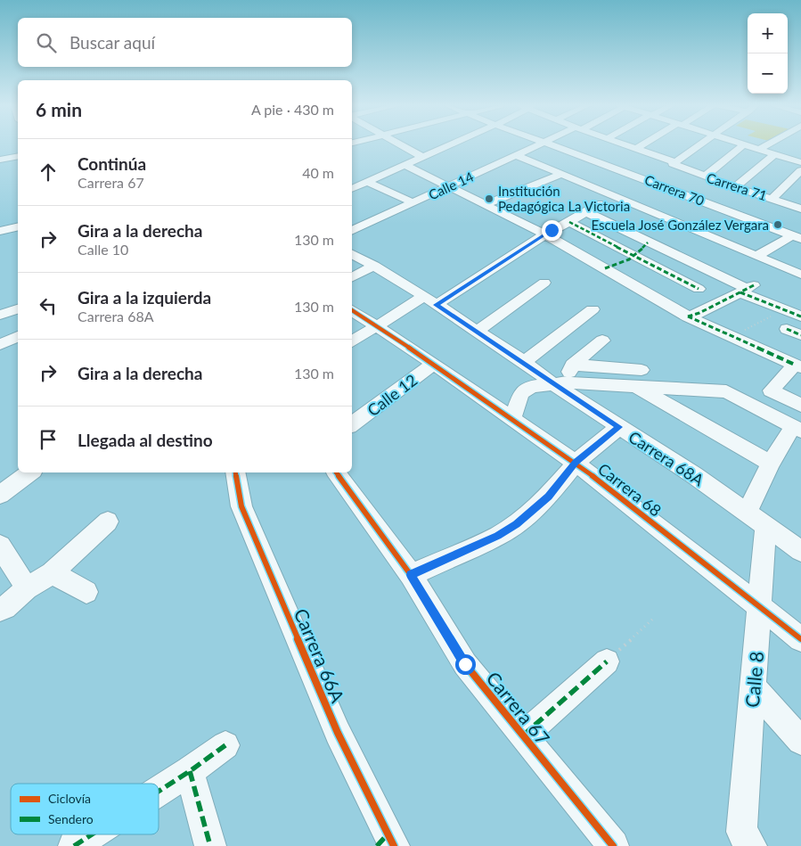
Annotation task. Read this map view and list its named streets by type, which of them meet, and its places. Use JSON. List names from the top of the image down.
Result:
{
  "streets": {
    "street": [
      "Calle 14",
      "Carrera 71",
      "Carrera 70",
      "Calle 12",
      "Carrera 68A",
      "Carrera 68",
      "Carrera 66A",
      "Calle 8",
      "Carrera 67"
    ]
  },
  "crossings": [
    ["Calle 12", "Carrera 68"],
    ["Carrera 68A", "Calle 8"],
    ["Carrera 68", "Calle 8"]
  ],
  "places": ["Institución Pedagógica La Victoria", "Escuela José González Vergara"],
  "legend": ["Ciclovía", "Sendero"],
  "page": {
    "map_buttons": ["+", "−"],
    "search": "Buscar aquí",
    "heading": ["6 min", "A pie · 430 m"],
    "list": [
      ["Continúa", "Carrera 67", "40 m"],
      ["Gira a la derecha", "Calle 10", "130 m"],
      ["Gira a la izquierda", "Carrera 68A", "130 m"],
      ["Gira a la derecha", "130 m"],
      "Llegada al destino"
    ]
  }
}
